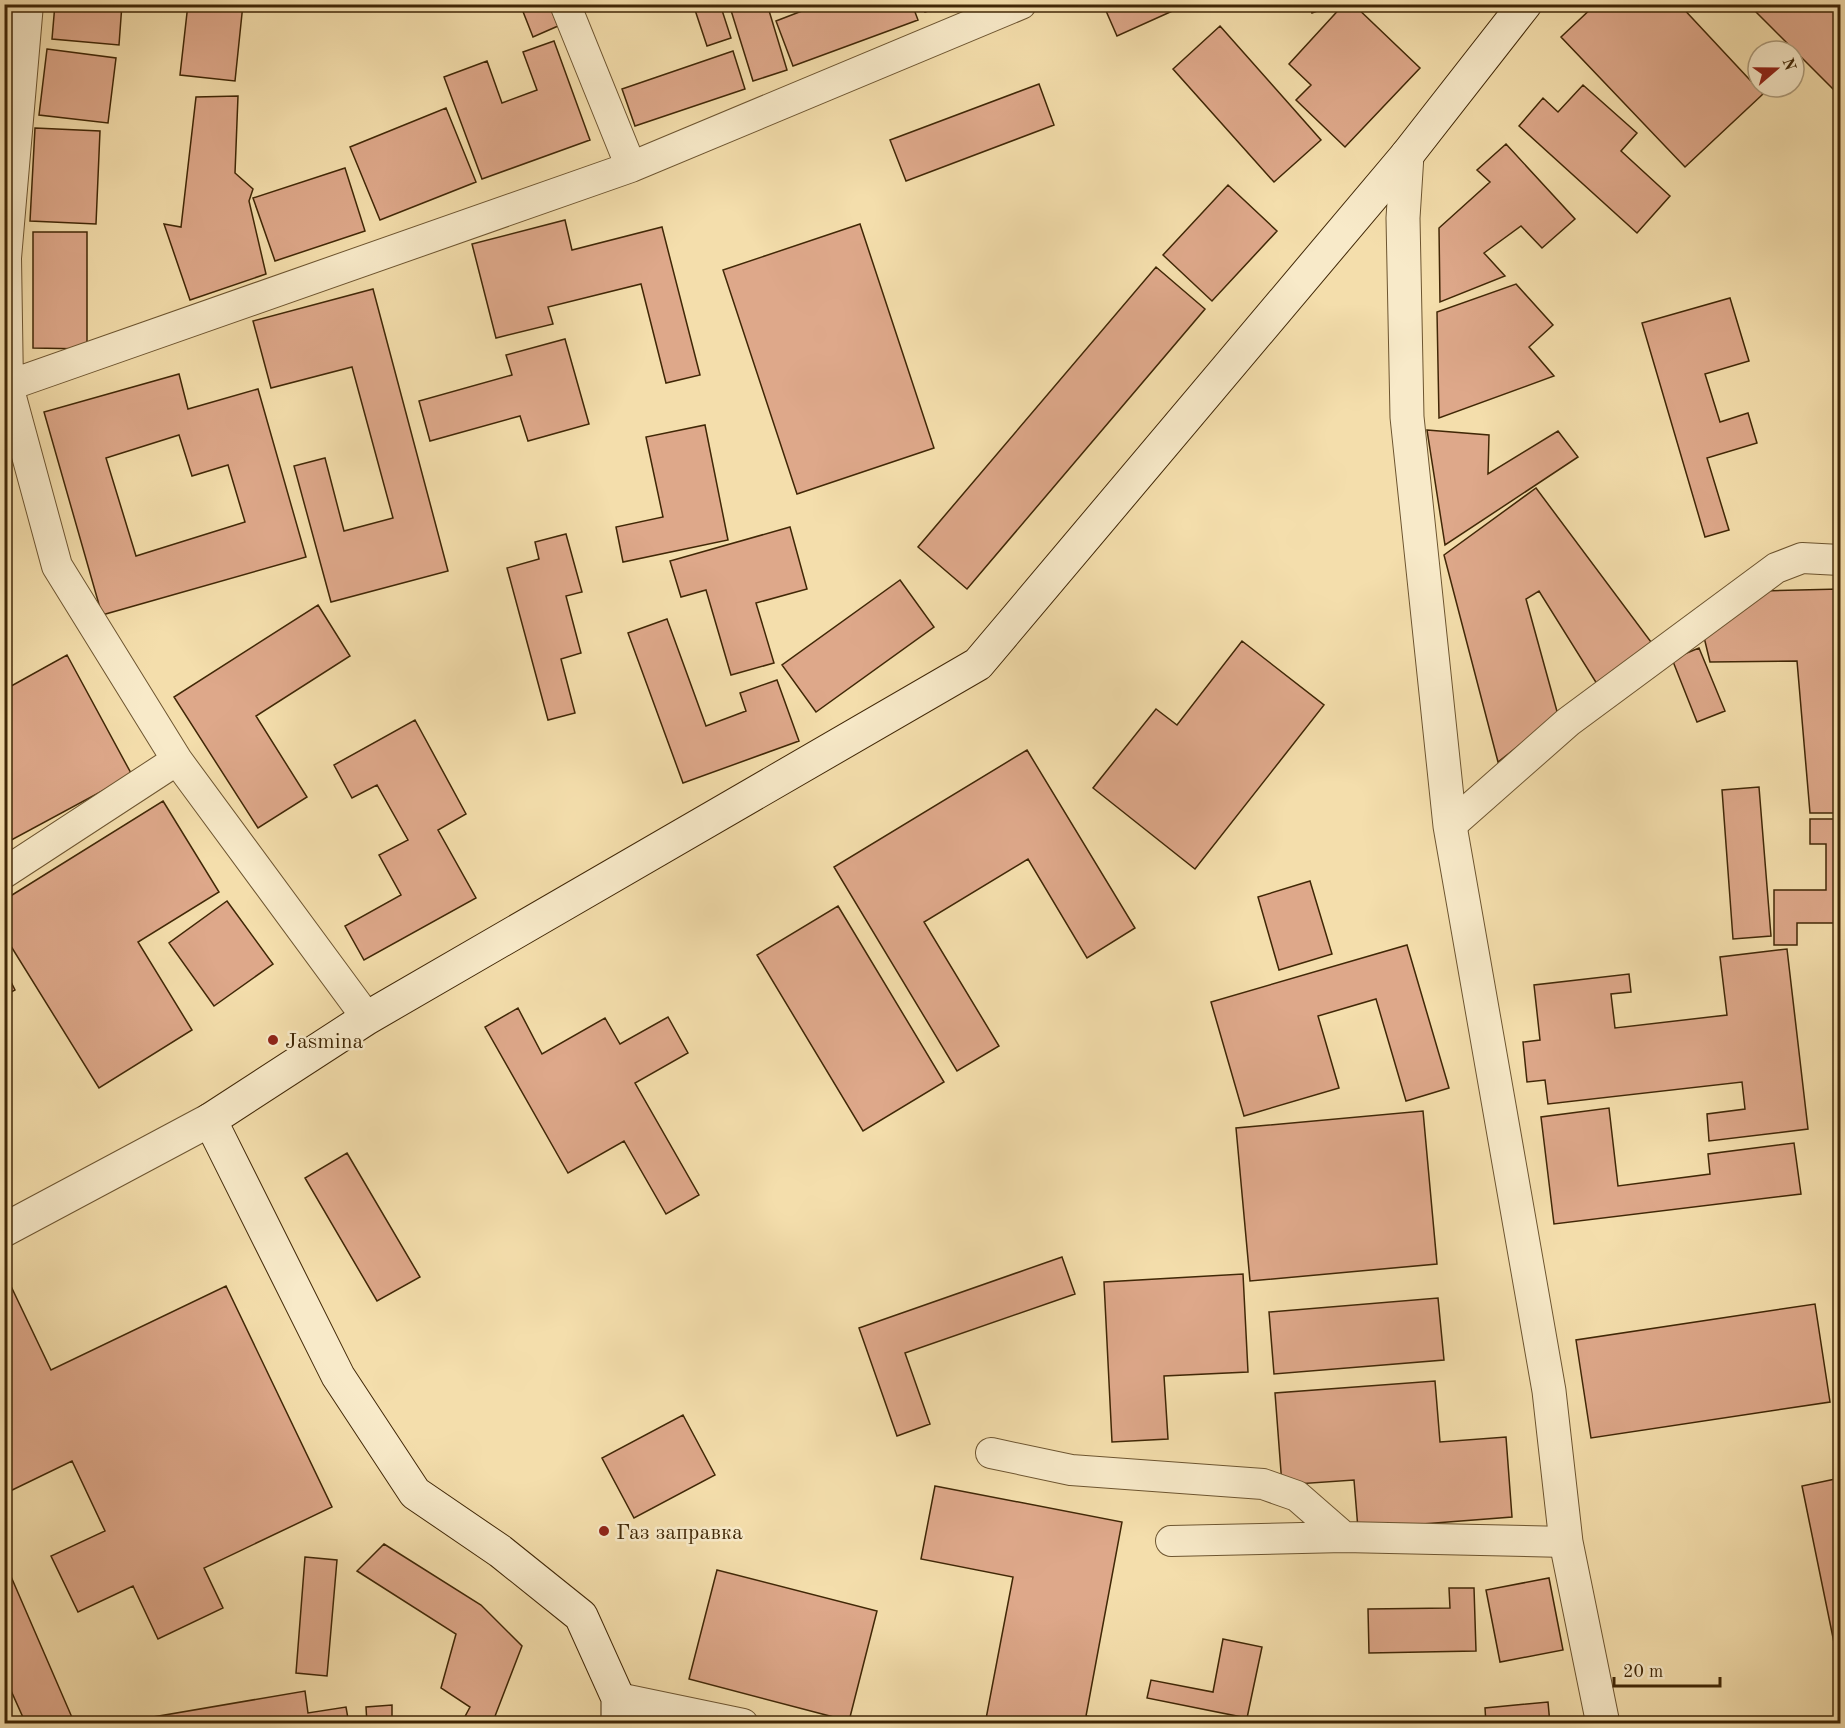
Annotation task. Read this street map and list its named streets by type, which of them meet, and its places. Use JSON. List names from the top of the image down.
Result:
{
  "places": ["Jasmina", "Газ заправка"],
  "scale_bar": "20 m",
  "north": "right"
}
